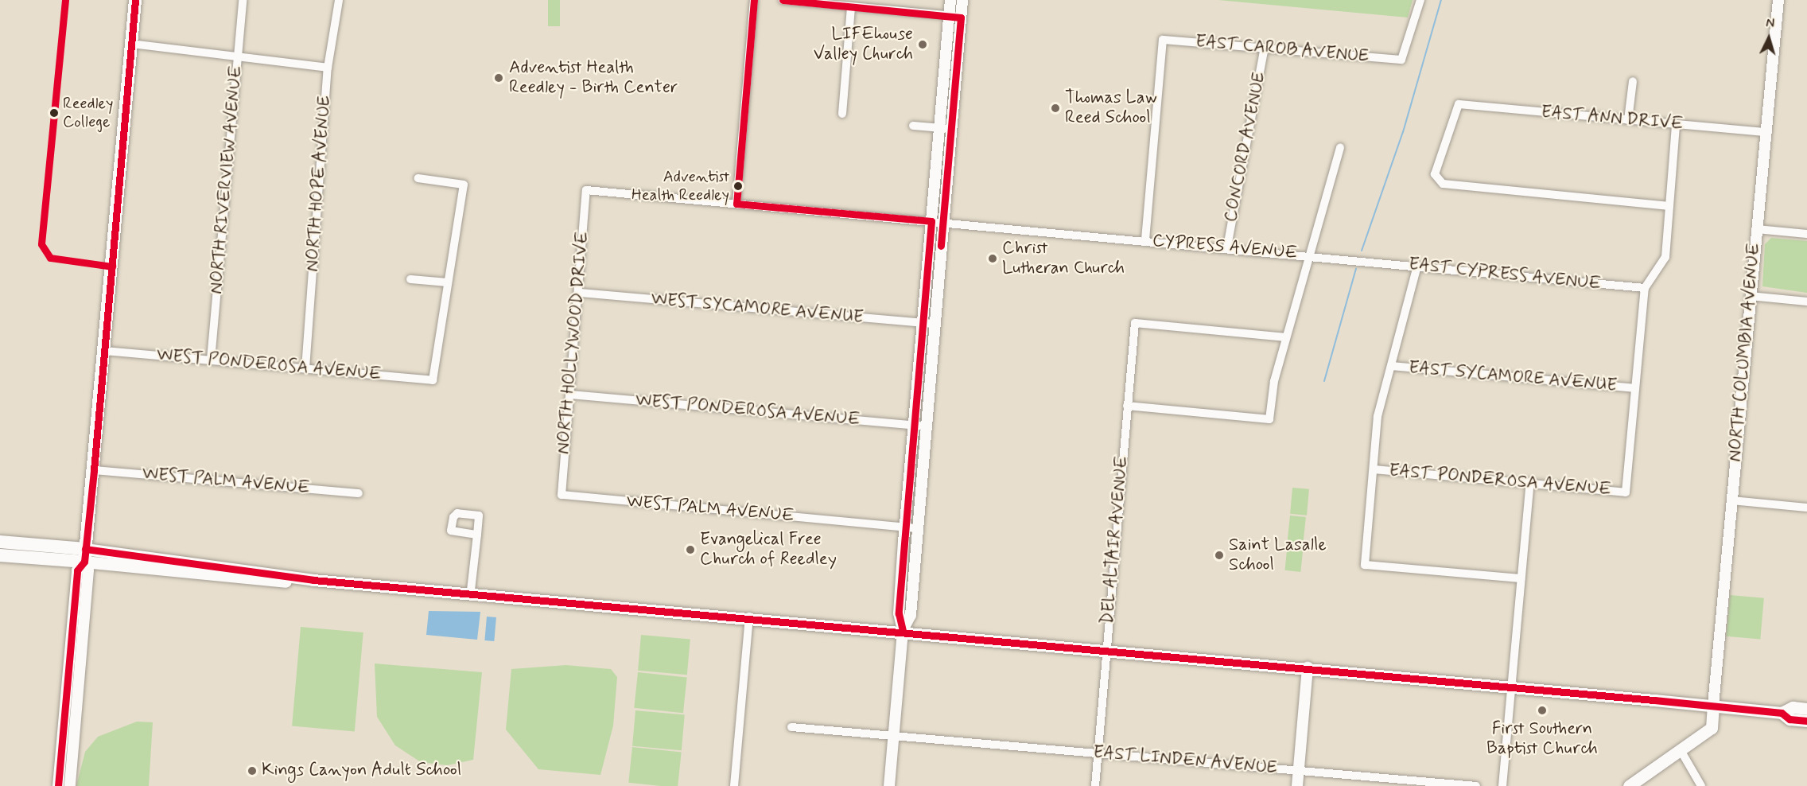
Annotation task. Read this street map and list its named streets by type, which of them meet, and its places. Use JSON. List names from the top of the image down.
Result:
{
  "streets": {
    "street": [
      "EAST CAROB AVENUE",
      "EAST ANN DRIVE",
      "CONCORD AVENUE",
      "NORTH RIVERVIEW AVENUE",
      "NORTH HOPE AVENUE",
      "CYPRESS AVENUE",
      "EAST CYPRESS AVENUE",
      "WEST SYCAMORE AVENUE",
      "NORTH HOLLYWOOD DRIVE",
      "NORTH COLUMBIA AVENUE",
      "WEST PONDEROSA AVENUE",
      "EAST SYCAMORE AVENUE",
      "EAST PONDEROSA AVENUE",
      "WEST PALM AVENUE",
      "DEL ALTAIR AVENUE",
      "EAST LINDEN AVENUE"
    ]
  },
  "crossings": [
    ["EAST CAROB AVENUE", "CONCORD AVENUE"],
    ["EAST CAROB AVENUE", "CYPRESS AVENUE"],
    ["EAST ANN DRIVE", "NORTH COLUMBIA AVENUE"],
    ["CONCORD AVENUE", "CYPRESS AVENUE"],
    ["NORTH RIVERVIEW AVENUE", "WEST PONDEROSA AVENUE"],
    ["NORTH HOPE AVENUE", "WEST PONDEROSA AVENUE"],
    ["CYPRESS AVENUE", "EAST CYPRESS AVENUE"],
    ["CYPRESS AVENUE", "NORTH HOLLYWOOD DRIVE"],
    ["WEST SYCAMORE AVENUE", "NORTH HOLLYWOOD DRIVE"],
    ["NORTH HOLLYWOOD DRIVE", "WEST PONDEROSA AVENUE"],
    ["NORTH HOLLYWOOD DRIVE", "WEST PALM AVENUE"],
    ["EAST SYCAMORE AVENUE", "EAST PONDEROSA AVENUE"],
    ["DEL ALTAIR AVENUE", "EAST LINDEN AVENUE"]
  ],
  "places": [
    "LIFEhouse Valley Church",
    "Adventist Health Reedley - Birth Center",
    "Thomas Law Reed School",
    "Reedley College",
    "Adventist Health Reedley",
    "Christ Lutheran Church",
    "Evangelical Free Church of Reedley",
    "Saint Lasalle School",
    "First Southern Baptist Church",
    "Kings Canyon Adult School"
  ],
  "north": "top"
}
